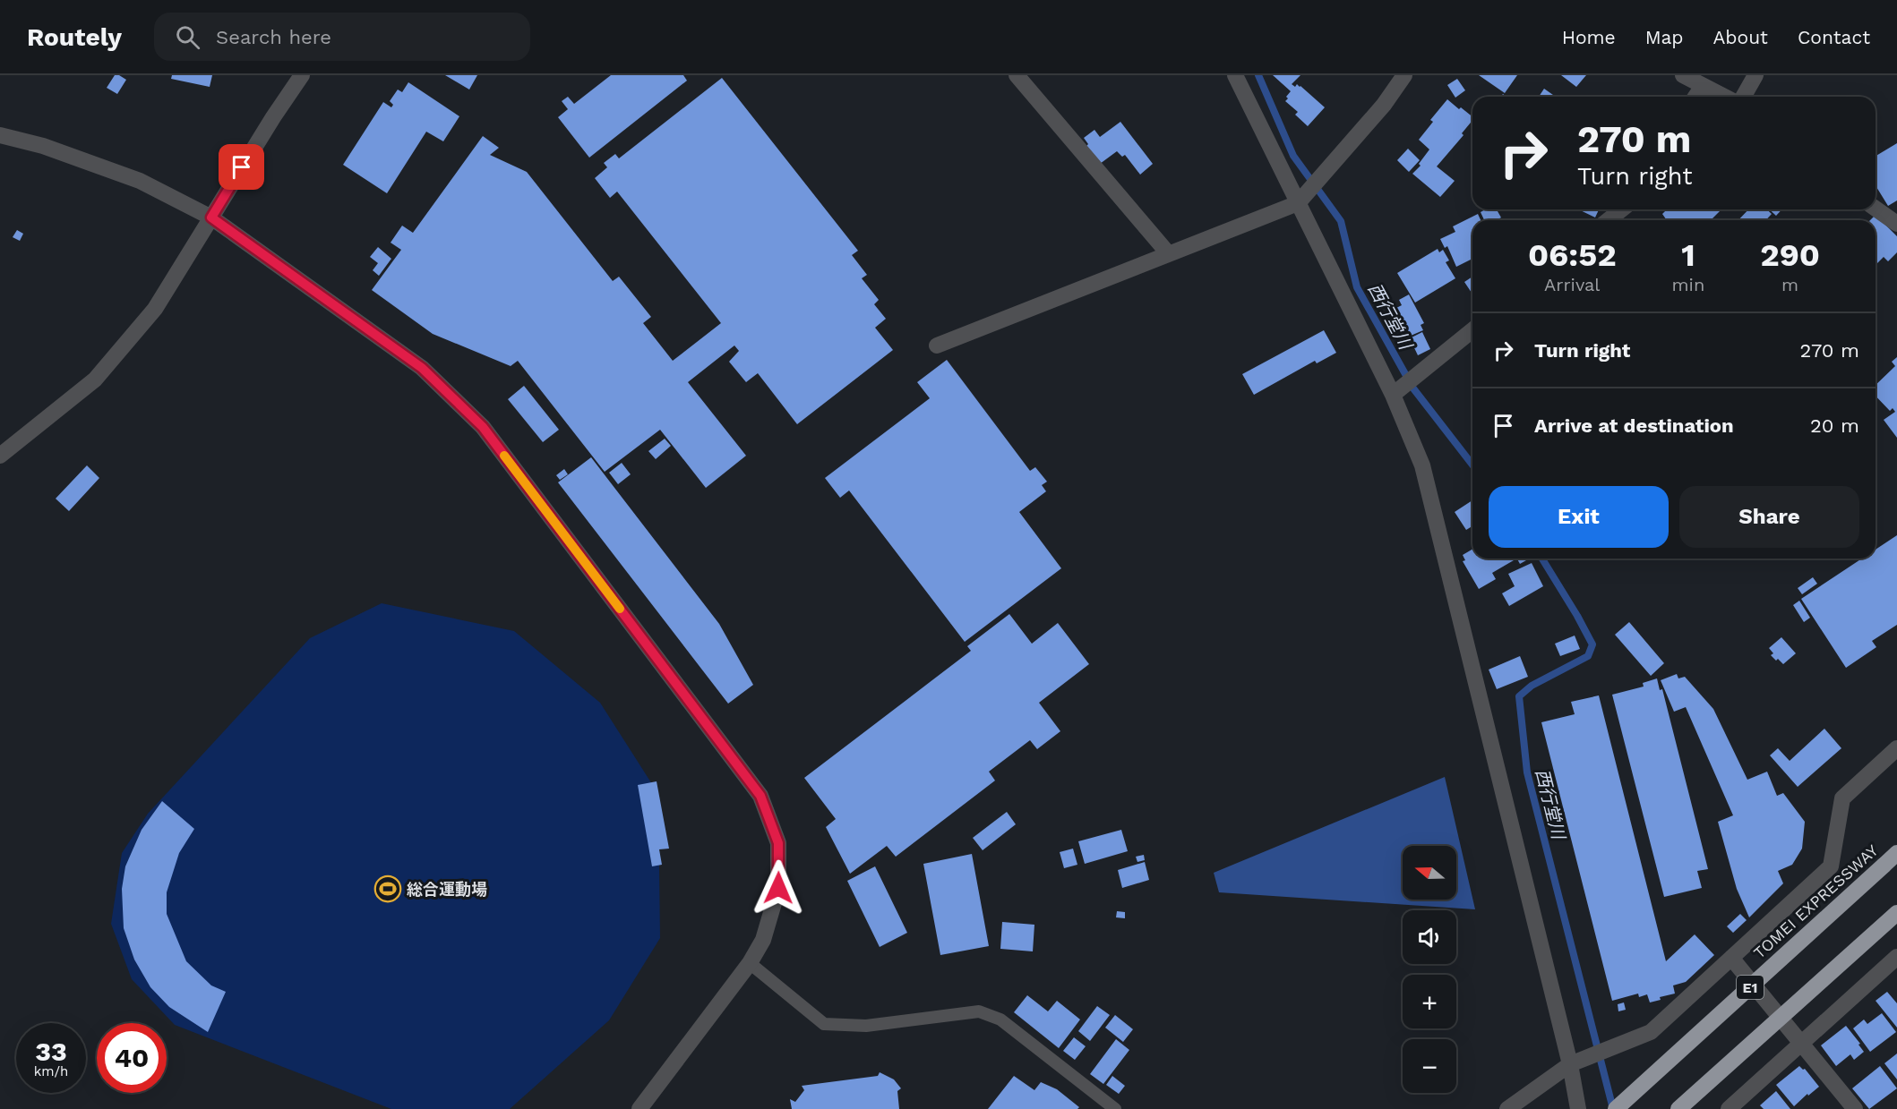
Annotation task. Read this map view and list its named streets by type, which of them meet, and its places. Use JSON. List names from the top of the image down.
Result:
{
  "streets": {
    "highway": ["TOMEI EXPRESSWAY", "E1"]
  },
  "water": ["西行堂川"],
  "places": {
    "sports": ["総合運動場"]
  },
  "north": "left",
  "page": {
    "header": "Routely",
    "search": "Search here",
    "nav": [
      "Home",
      "Map",
      "About",
      "Contact"
    ],
    "turn": ["270 m", "Turn right"],
    "eta": [
      "06:52",
      "Arrival",
      "1",
      "min",
      "290",
      "m"
    ],
    "list": [
      {
        "name": "Turn right",
        "value": "270 m"
      },
      {
        "name": "Arrive at destination",
        "value": "20 m"
      }
    ],
    "buttons": ["Exit", "Share"],
    "map_buttons": ["+", "−"],
    "speed": "33 km/h",
    "limit": "40"
  }
}
